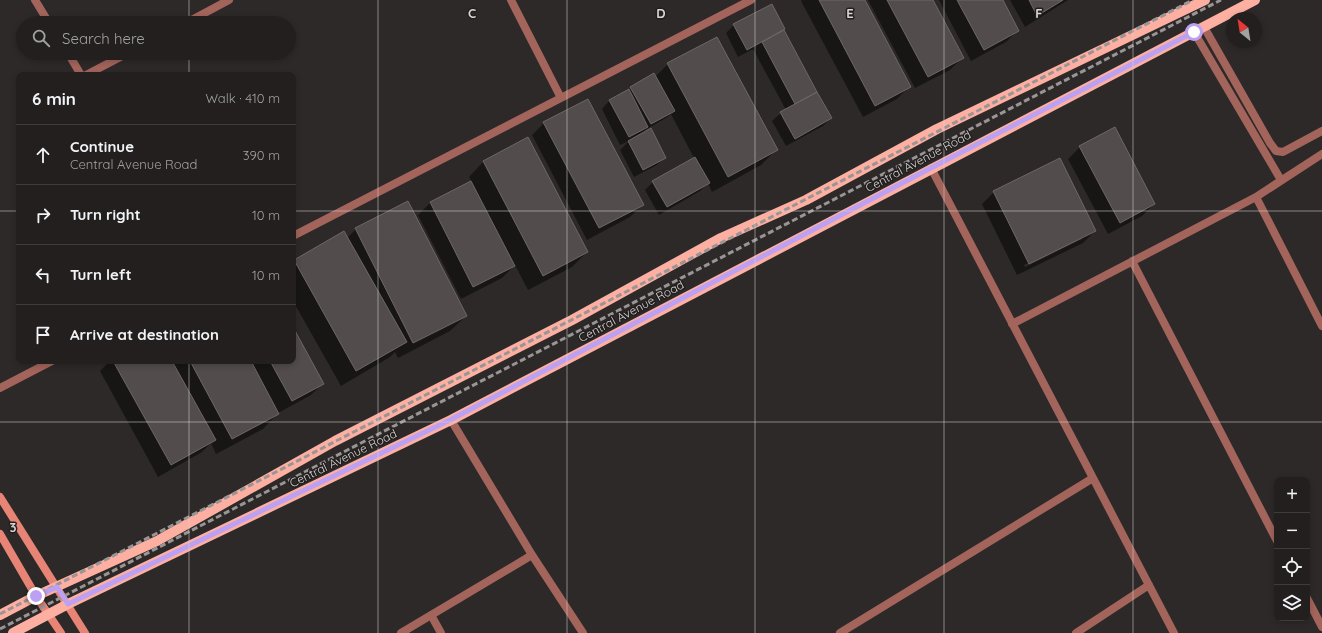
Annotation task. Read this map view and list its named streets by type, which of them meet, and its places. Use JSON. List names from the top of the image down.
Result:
{
  "streets": {
    "main road": ["Central Avenue Road"]
  },
  "north": "top left",
  "page": {
    "search": "Search here",
    "heading": ["6 min", "Walk · 410 m"],
    "list": [
      ["Continue", "Central Avenue Road", "390 m"],
      ["Turn right", "10 m"],
      ["Turn left", "10 m"],
      "Arrive at destination"
    ],
    "map_buttons": ["+", "−"]
  },
  "grid": {
    "columns": [
      "C",
      "D",
      "E",
      "F"
    ],
    "rows": ["3"]
  }
}
